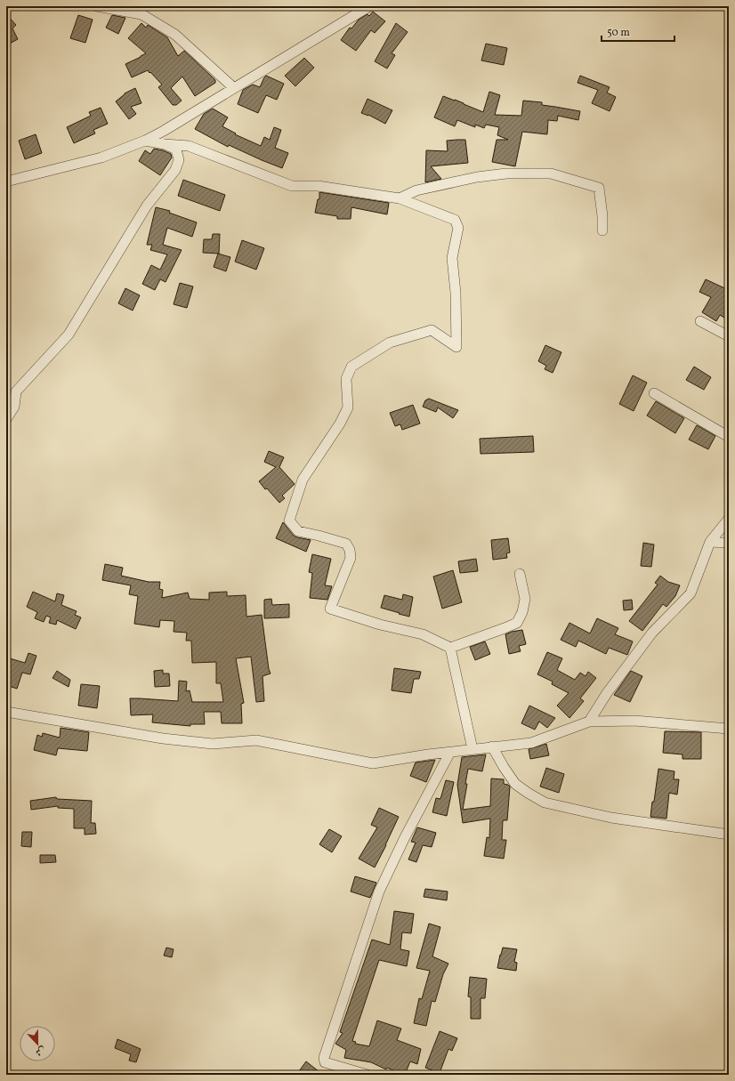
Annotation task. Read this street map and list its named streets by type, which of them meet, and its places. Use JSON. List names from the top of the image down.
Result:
{
  "scale_bar": "50 m",
  "north": "bottom"
}
